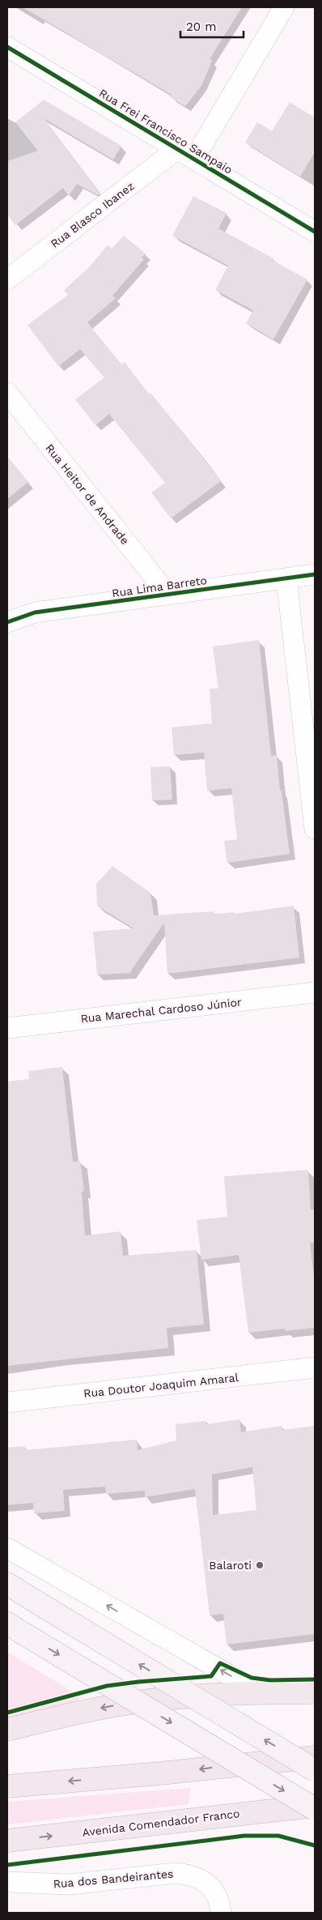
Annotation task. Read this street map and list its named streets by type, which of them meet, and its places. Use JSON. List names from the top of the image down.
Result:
{
  "streets": {
    "highway": ["Avenida Comendador Franco"],
    "street": [
      "Rua Frei Francisco Sampaio",
      "Rua Blasco Ibanez",
      "Rua Heitor de Andrade",
      "Rua Lima Barreto",
      "Rua Marechal Cardoso Júnior",
      "Rua Doutor Joaquim Amaral",
      "Rua dos Bandeirantes"
    ]
  },
  "crossings": [
    ["Rua Frei Francisco Sampaio", "Rua Blasco Ibanez"],
    ["Rua Heitor de Andrade", "Rua Lima Barreto"]
  ],
  "places": ["Balaroti"],
  "scale_bar": "20 m"
}
